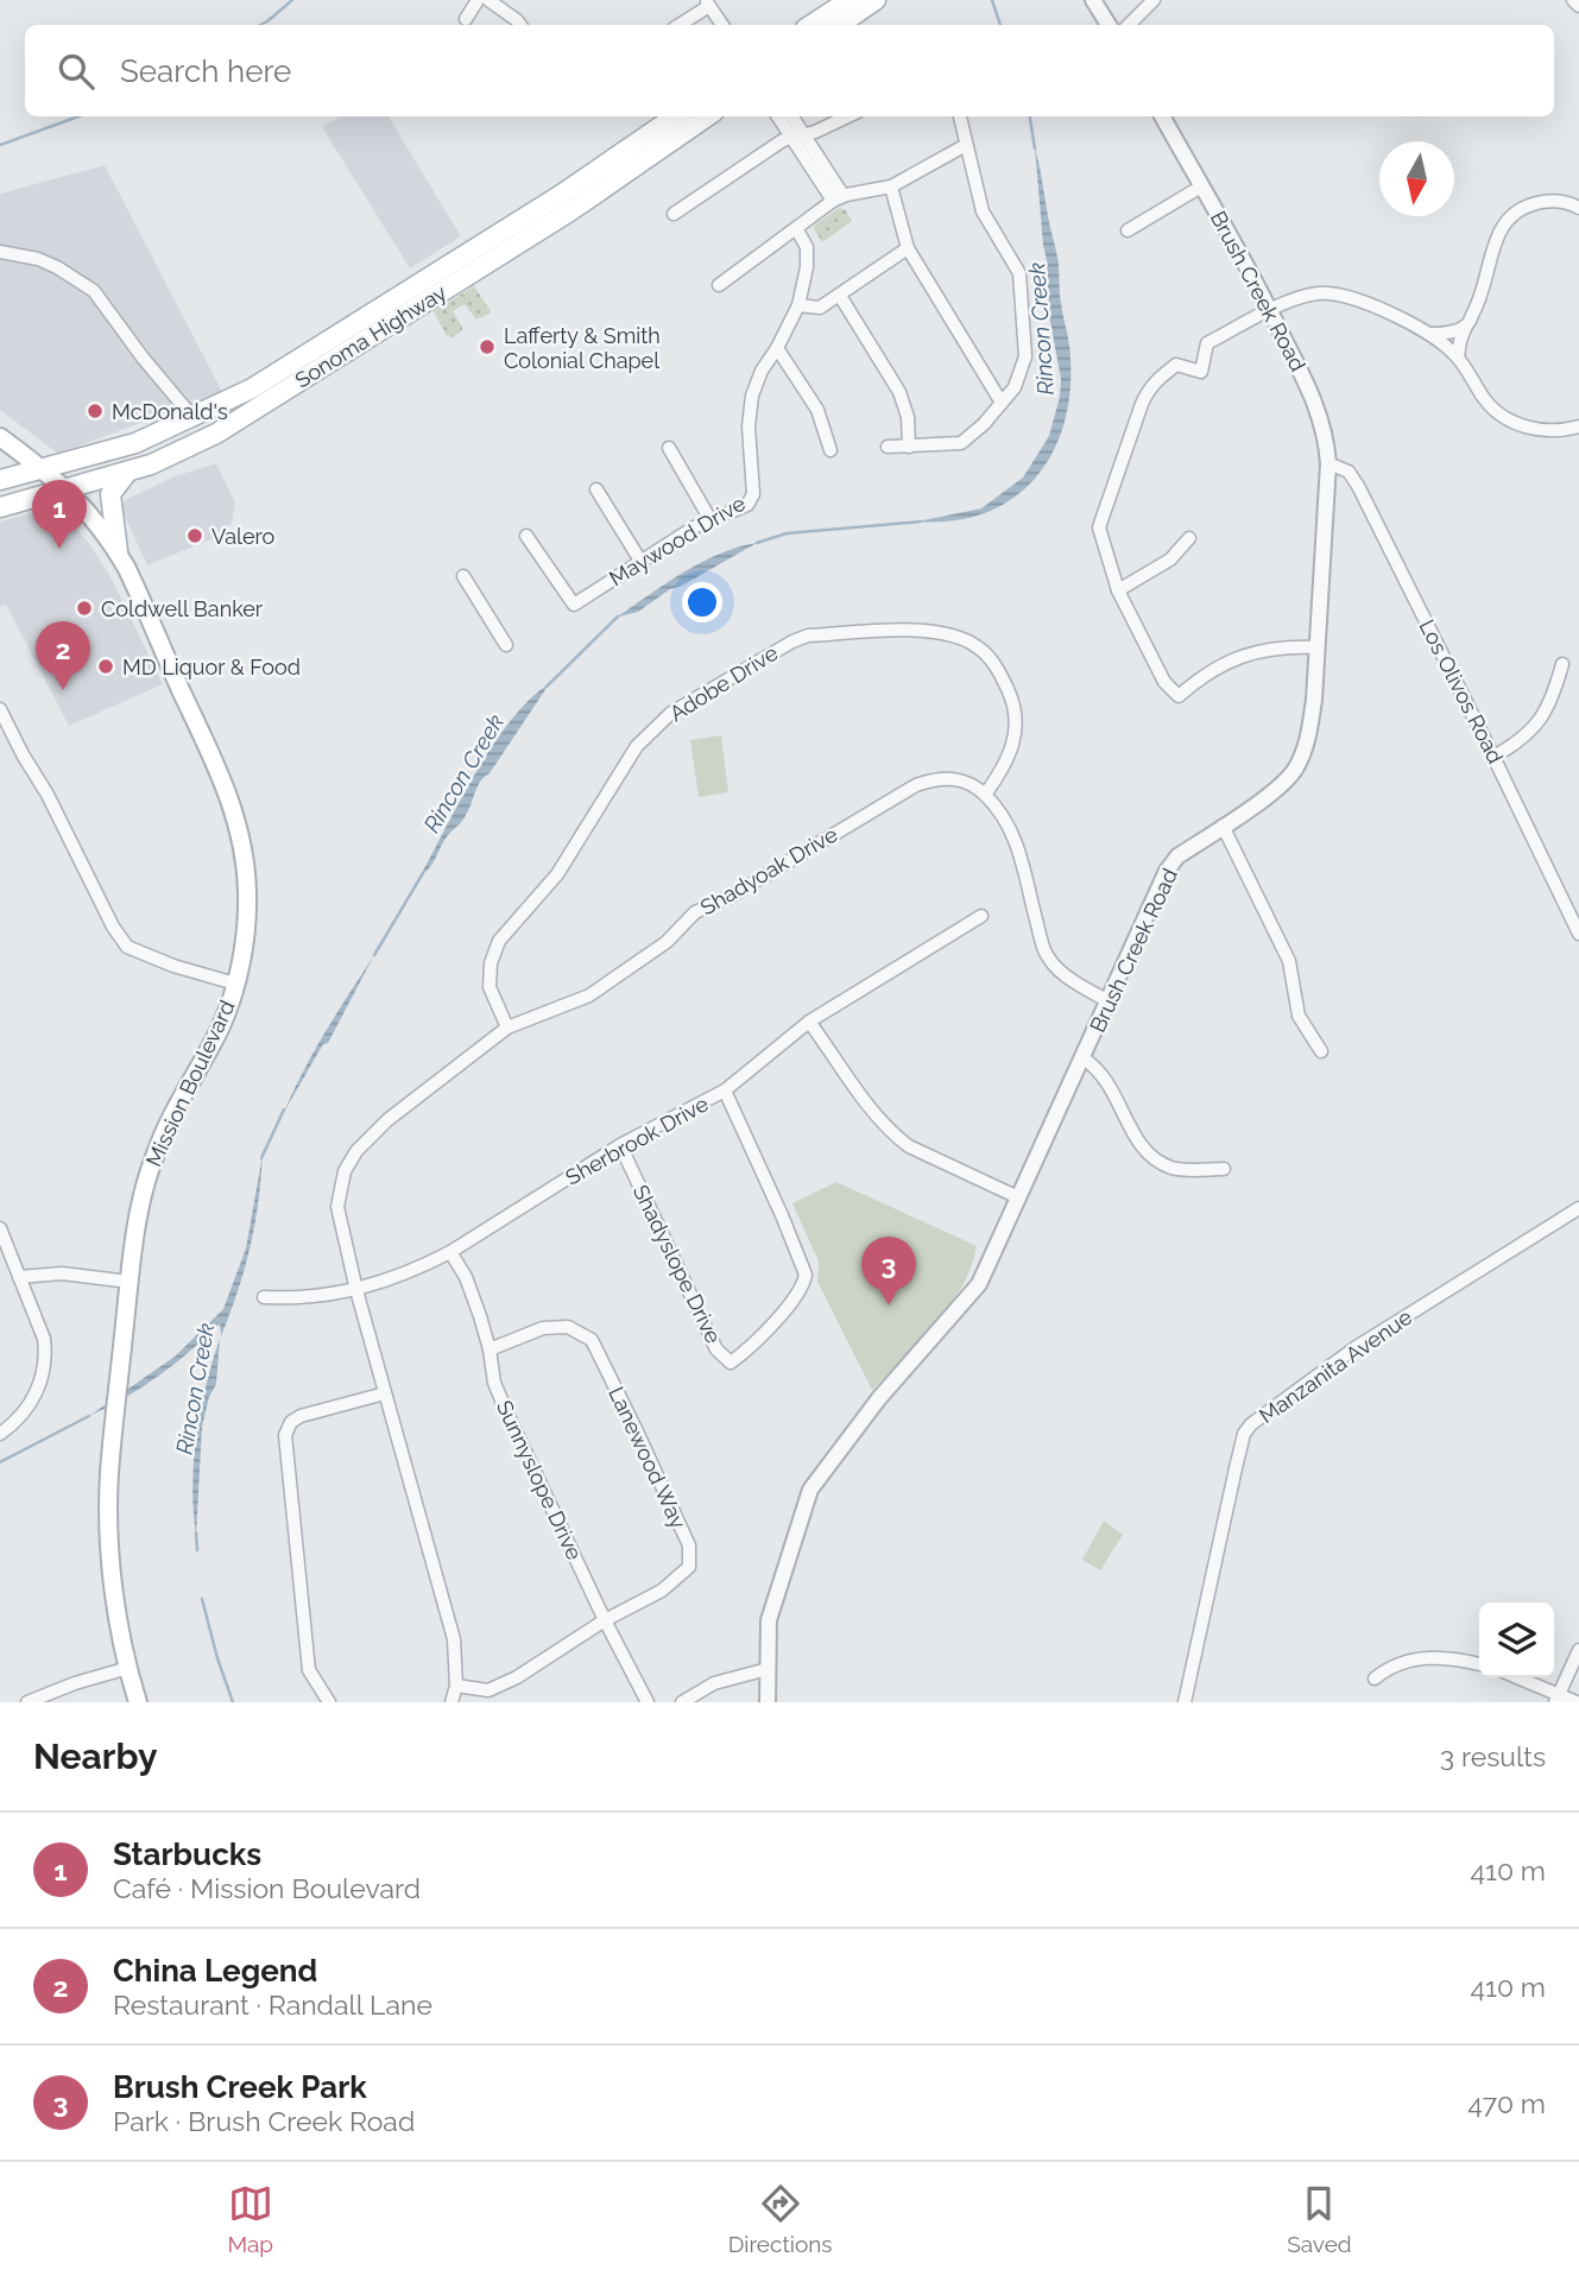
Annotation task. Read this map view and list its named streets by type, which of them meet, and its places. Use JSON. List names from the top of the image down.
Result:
{
  "streets": {
    "main road": ["Sonoma Highway", "Mission Boulevard"],
    "street": [
      "Brush Creek Road",
      "Maywood Drive",
      "Adobe Drive",
      "Los Olivos Road",
      "Shadyoak Drive",
      "Sherbrook Drive",
      "Shadyslope Drive",
      "Manzanita Avenue",
      "Lanewood Way",
      "Sunnyslope Drive"
    ]
  },
  "crossings": [
    ["Brush Creek Road", "Los Olivos Road"],
    ["Brush Creek Road", "Shadyoak Drive"],
    ["Sonoma Highway", "Mission Boulevard"],
    ["Adobe Drive", "Shadyoak Drive"],
    ["Shadyoak Drive", "Sherbrook Drive"],
    ["Shadyoak Drive", "Lanewood Way"],
    ["Sherbrook Drive", "Shadyslope Drive"],
    ["Sherbrook Drive", "Sunnyslope Drive"],
    ["Lanewood Way", "Sunnyslope Drive"]
  ],
  "water": ["Rincon Creek"],
  "places": [
    "Lafferty & Smith Colonial Chapel",
    "McDonald's",
    "Valero",
    "Coldwell Banker",
    "MD Liquor & Food"
  ],
  "north": "bottom",
  "page": {
    "search": "Search here",
    "pins": ["1", "2", "3"],
    "heading": ["Nearby", "3 results"],
    "list": [
      {
        "mark": "1",
        "name": "Starbucks",
        "note": "Café · Mission Boulevard",
        "value": "410 m"
      },
      {
        "mark": "2",
        "name": "China Legend",
        "note": "Restaurant · Randall Lane",
        "value": "410 m"
      },
      {
        "mark": "3",
        "name": "Brush Creek Park",
        "note": "Park · Brush Creek Road",
        "value": "470 m"
      }
    ],
    "nav": ["Map", "Directions", "Saved"]
  }
}
